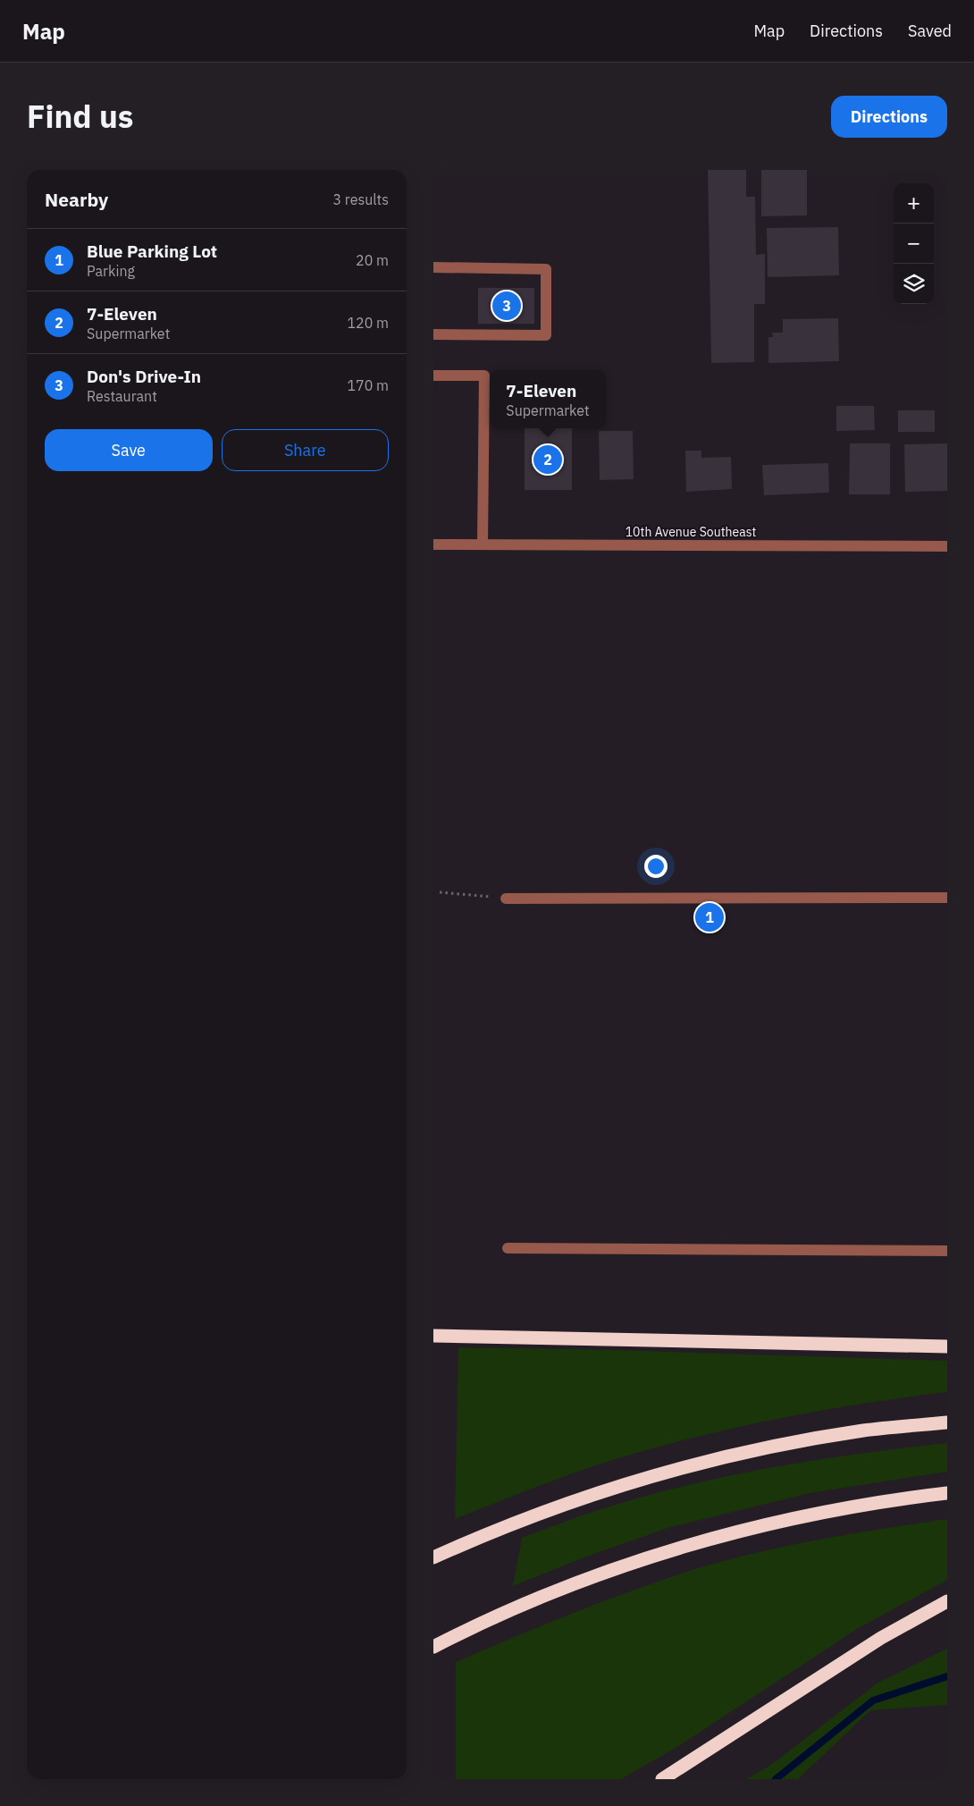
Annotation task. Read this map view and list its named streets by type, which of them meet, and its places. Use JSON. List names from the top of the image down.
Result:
{
  "streets": {
    "street": ["10th Avenue Southeast"]
  },
  "page": {
    "header": "Map",
    "nav": ["Map", "Directions", "Saved"],
    "title": "Find us",
    "buttons": [
      "Directions",
      ["Save", "Share"]
    ],
    "heading": ["Nearby", "3 results"],
    "map_buttons": ["+", "−"],
    "list": [
      {
        "mark": "1",
        "name": "Blue Parking Lot",
        "note": "Parking",
        "value": "20 m"
      },
      {
        "mark": "2",
        "name": "7-Eleven",
        "note": "Supermarket",
        "value": "120 m"
      },
      {
        "mark": "3",
        "name": "Don's Drive-In",
        "note": "Restaurant",
        "value": "170 m"
      }
    ],
    "pins": ["3", "2", "1"],
    "popup": ["7-Eleven", "Supermarket"]
  }
}
